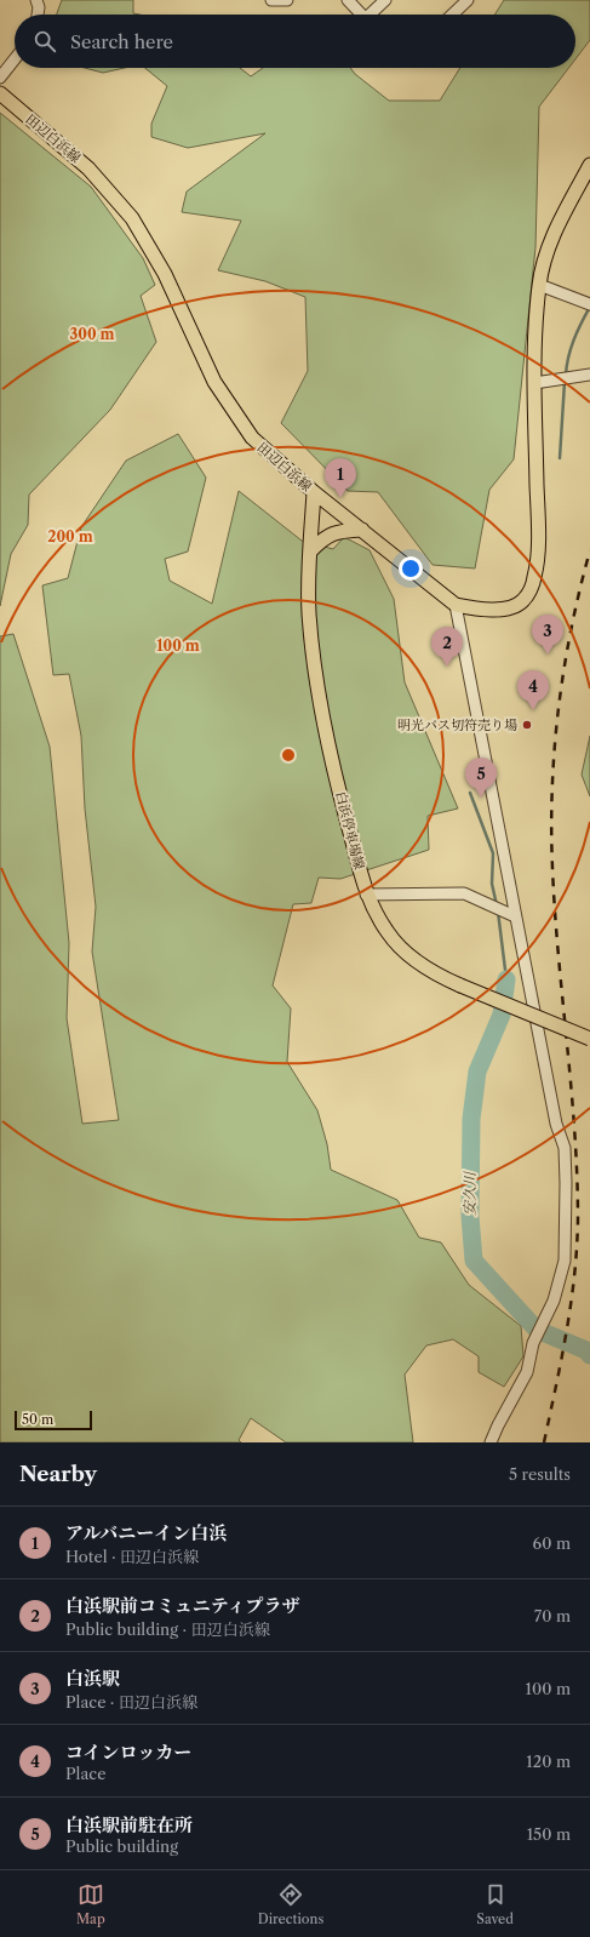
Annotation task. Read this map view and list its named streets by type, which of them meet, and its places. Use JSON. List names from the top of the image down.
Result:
{
  "streets": {
    "main road": ["田辺白浜線", "白浜停車場線"]
  },
  "crossings": [
    ["田辺白浜線", "白浜停車場線"]
  ],
  "water": ["安久川"],
  "places": ["明光バス切符売り場"],
  "scale_bar": "50 m",
  "page": {
    "search": "Search here",
    "pins": [
      "1",
      "3",
      "2",
      "4",
      "5"
    ],
    "scale": "50 m",
    "heading": ["Nearby", "5 results"],
    "list": [
      {
        "mark": "1",
        "name": "アルバニーイン白浜",
        "note": "Hotel · 田辺白浜線",
        "value": "60 m"
      },
      {
        "mark": "2",
        "name": "白浜駅前コミュニティプラザ",
        "note": "Public building · 田辺白浜線",
        "value": "70 m"
      },
      {
        "mark": "3",
        "name": "白浜駅",
        "note": "Place · 田辺白浜線",
        "value": "100 m"
      },
      {
        "mark": "4",
        "name": "コインロッカー",
        "note": "Place",
        "value": "120 m"
      },
      {
        "mark": "5",
        "name": "白浜駅前駐在所",
        "note": "Public building",
        "value": "150 m"
      }
    ],
    "nav": ["Map", "Directions", "Saved"]
  },
  "rings": ["300 m", "200 m", "100 m"]
}
